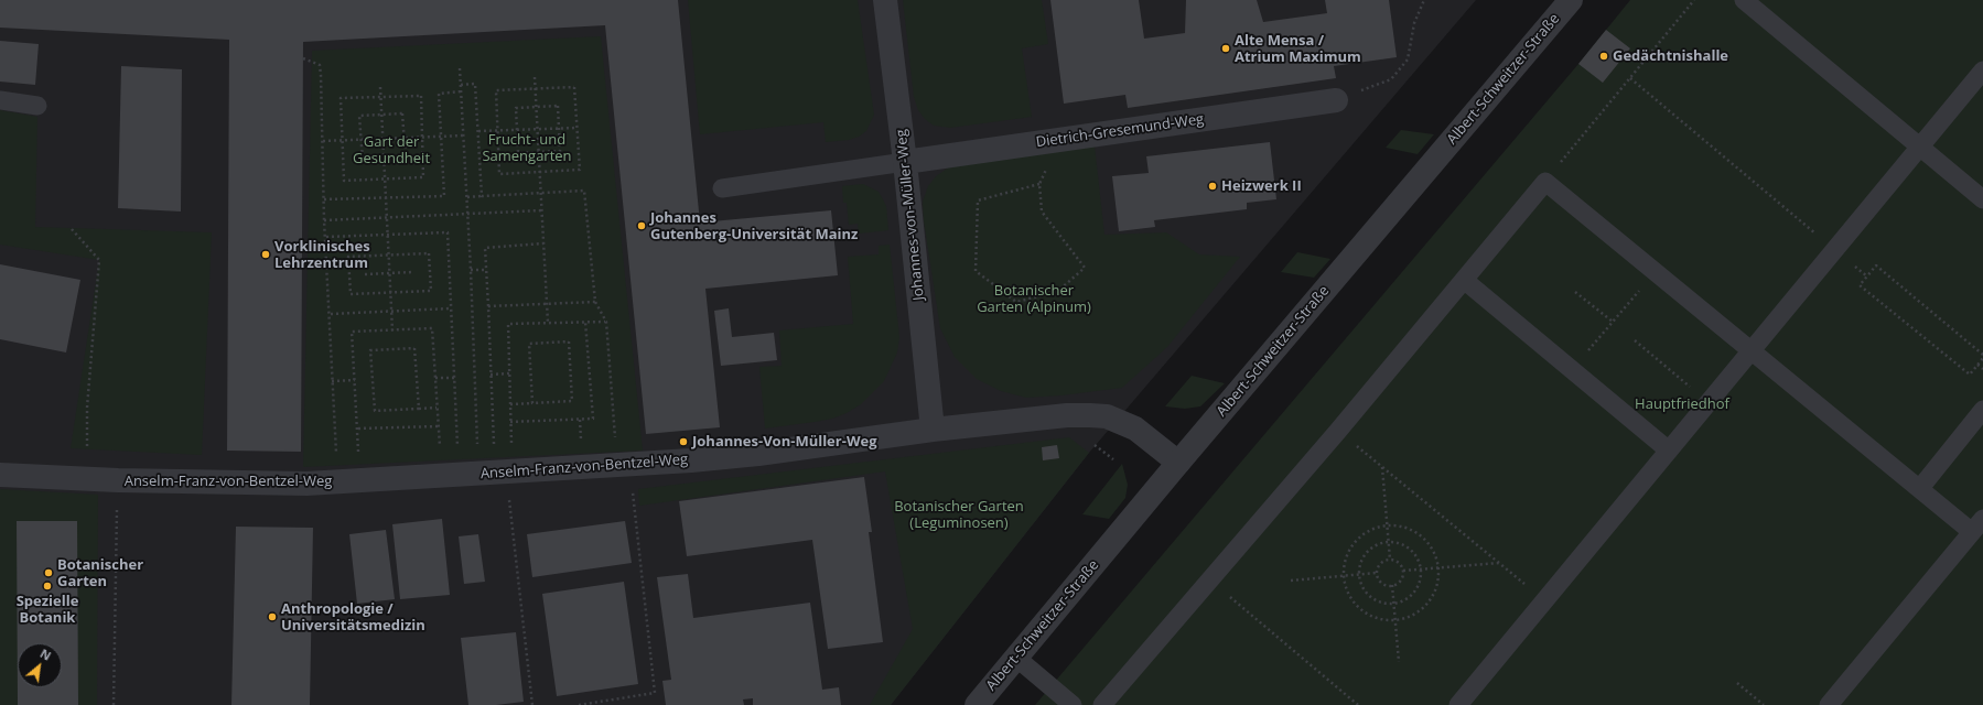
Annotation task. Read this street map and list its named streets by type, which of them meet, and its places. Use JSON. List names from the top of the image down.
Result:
{
  "streets": {
    "street": [
      "Albert-Schweitzer-Straße",
      "Dietrich-Gresemund-Weg",
      "Johannes-von-Müller-Weg",
      "Anselm-Franz-von-Bentzel-Weg"
    ]
  },
  "crossings": [
    ["Albert-Schweitzer-Straße", "Anselm-Franz-von-Bentzel-Weg"],
    ["Dietrich-Gresemund-Weg", "Johannes-von-Müller-Weg"],
    ["Johannes-von-Müller-Weg", "Anselm-Franz-von-Bentzel-Weg"]
  ],
  "parks": [
    "Frucht- und Samengarten",
    "Gart der Gesundheit",
    "Botanischer Garten (Alpinum)",
    "Hauptfriedhof",
    "Botanischer Garten (Leguminosen)"
  ],
  "places": [
    "Alte Mensa / Atrium Maximum",
    "Gedächtnishalle",
    "Heizwerk II",
    "Johannes Gutenberg-Universität Mainz",
    "Vorklinisches Lehrzentrum",
    "Johannes-Von-Müller-Weg",
    "Botanischer Garten",
    "Spezielle Botanik",
    "Anthropologie / Universitätsmedizin"
  ],
  "north": "top right"
}
